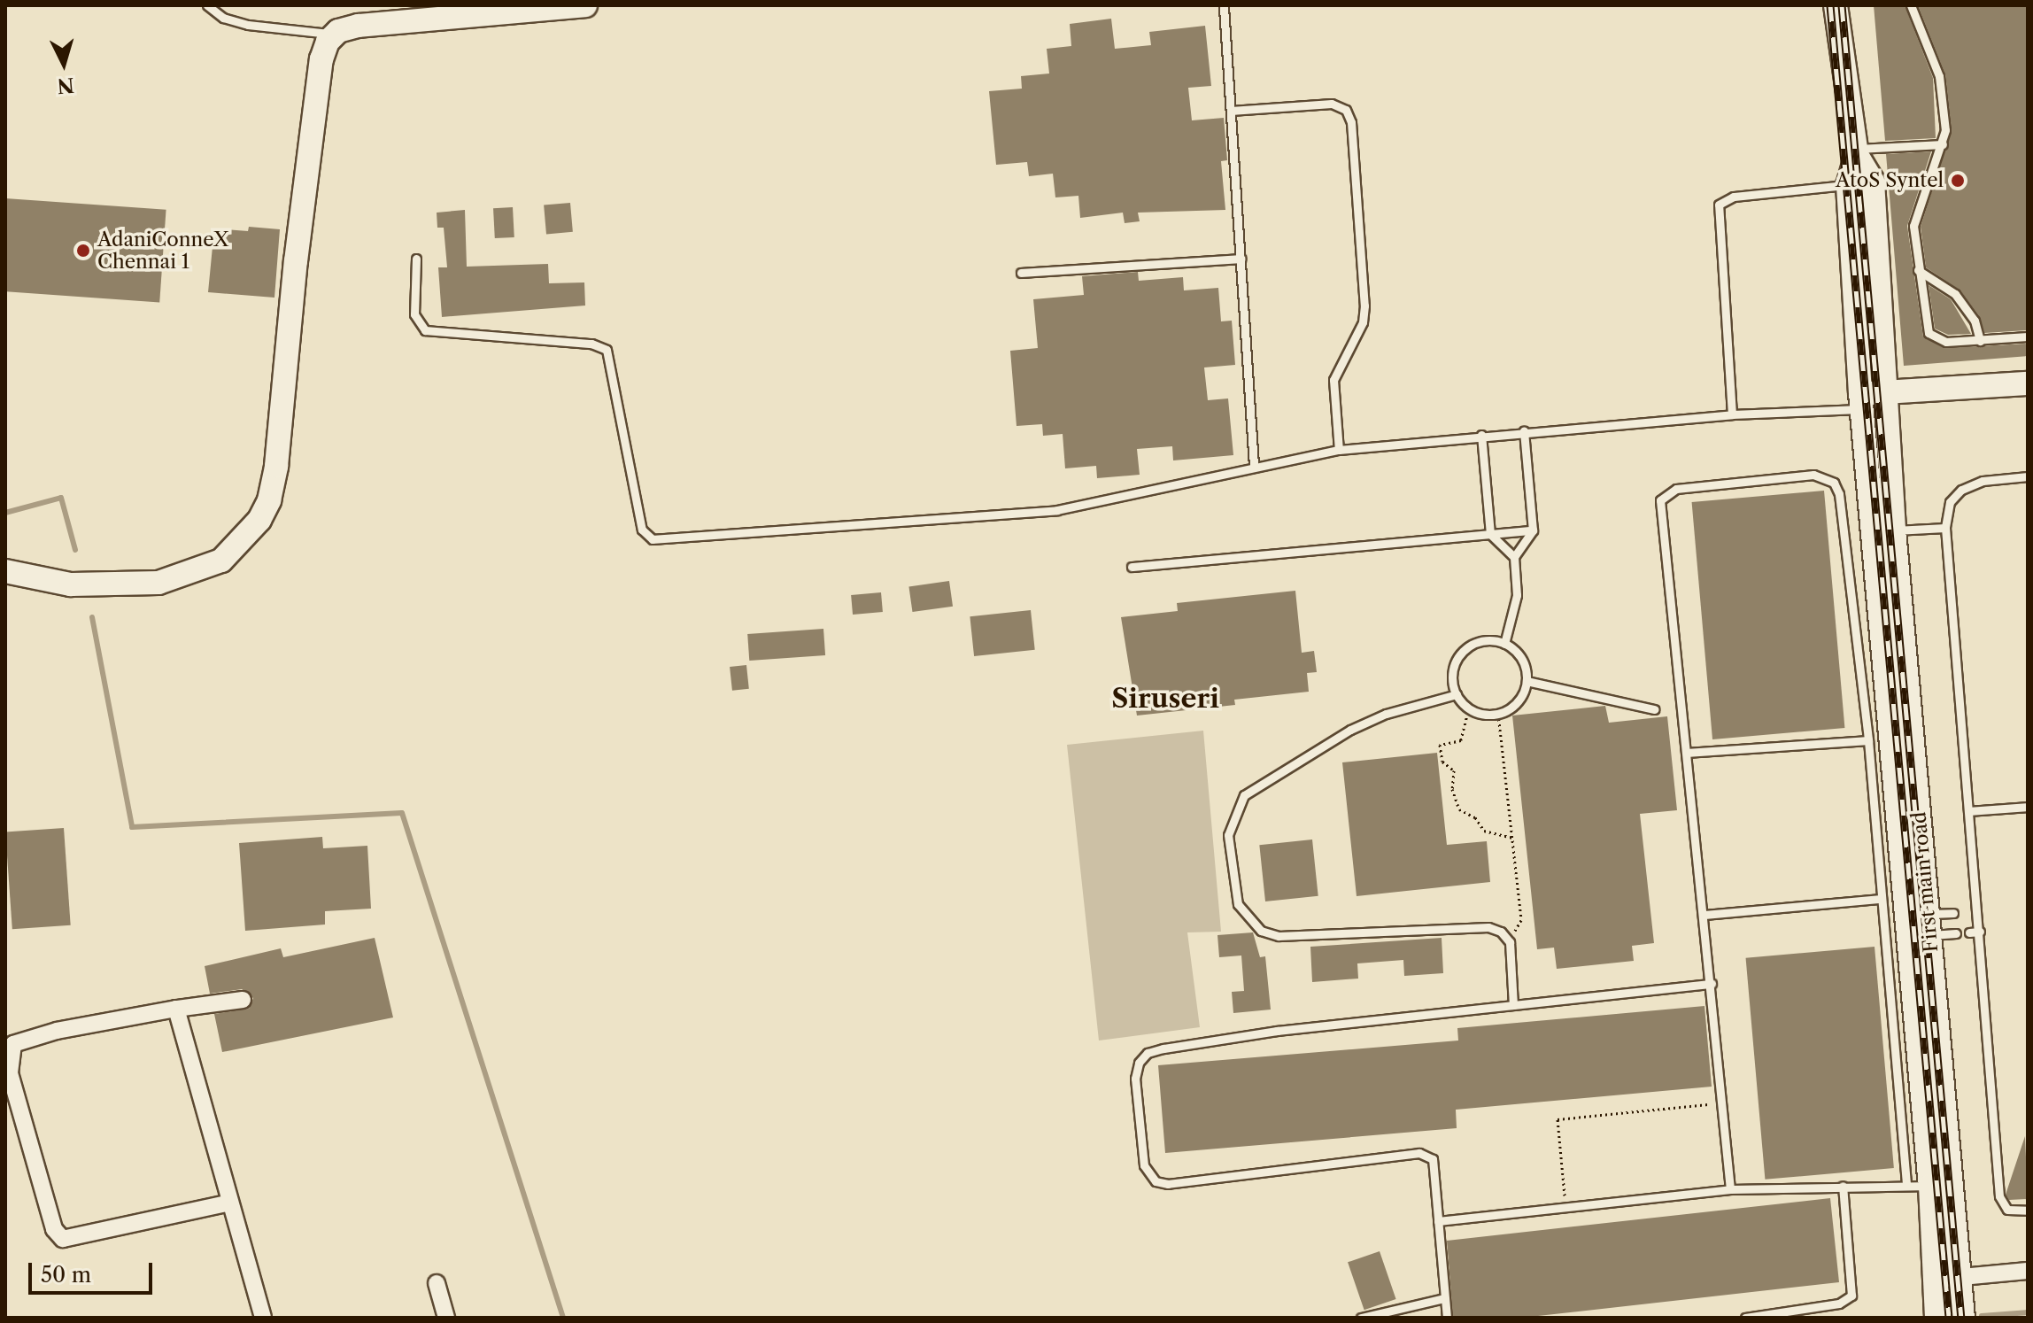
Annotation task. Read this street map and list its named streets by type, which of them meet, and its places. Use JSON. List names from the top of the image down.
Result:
{
  "streets": {
    "street": ["First main road"]
  },
  "districts": ["Siruseri"],
  "places": ["AtoS Syntel", "AdaniConneX Chennai 1"],
  "scale_bar": "50 m",
  "north": "bottom"
}
